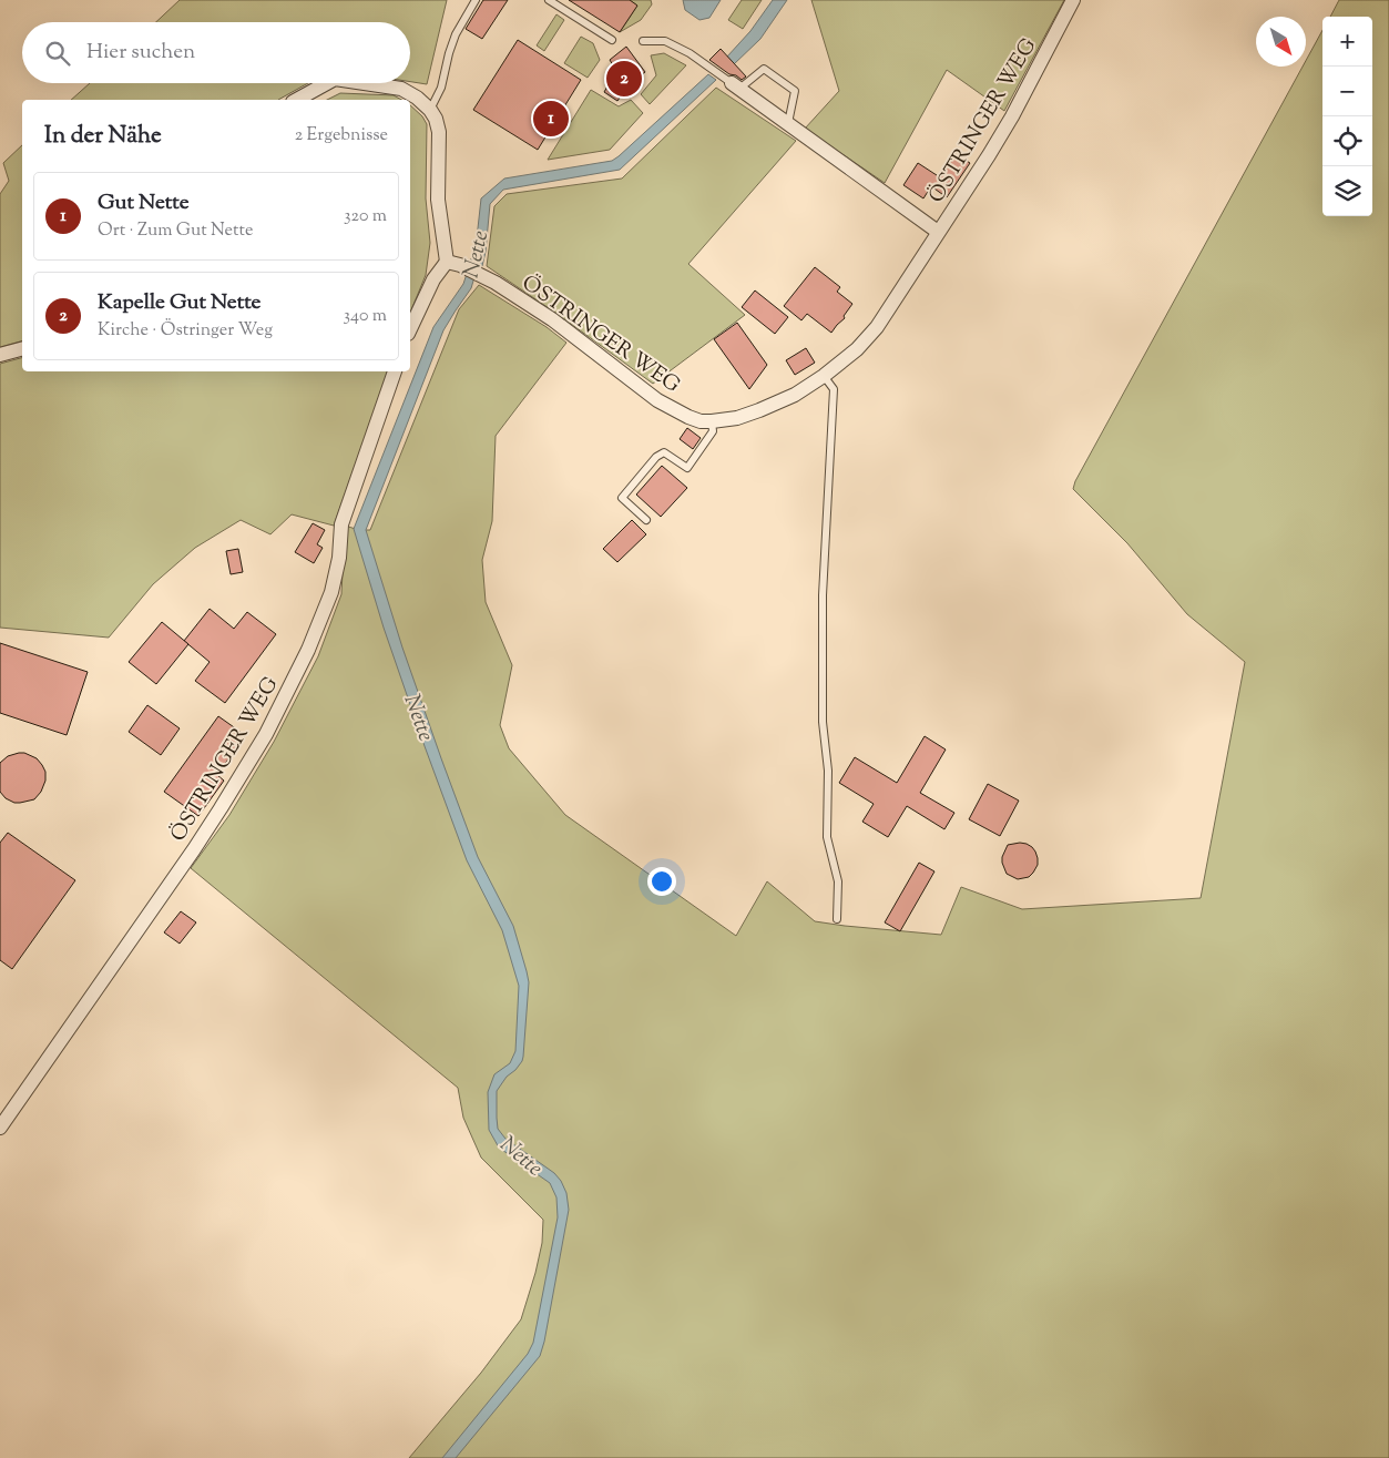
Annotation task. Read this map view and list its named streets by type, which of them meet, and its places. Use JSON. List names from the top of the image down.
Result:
{
  "streets": {
    "street": ["ÖSTRINGER WEG"]
  },
  "water": ["Nette"],
  "north": "bottom right",
  "page": {
    "map_buttons": ["+", "−"],
    "search": "Hier suchen",
    "pins": ["2", "1"],
    "heading": ["In der Nähe", "2 Ergebnisse"],
    "list": [
      {
        "mark": "1",
        "name": "Gut Nette",
        "note": "Ort · Zum Gut Nette",
        "value": "320 m"
      },
      {
        "mark": "2",
        "name": "Kapelle Gut Nette",
        "note": "Kirche · Östringer Weg",
        "value": "340 m"
      }
    ]
  }
}
